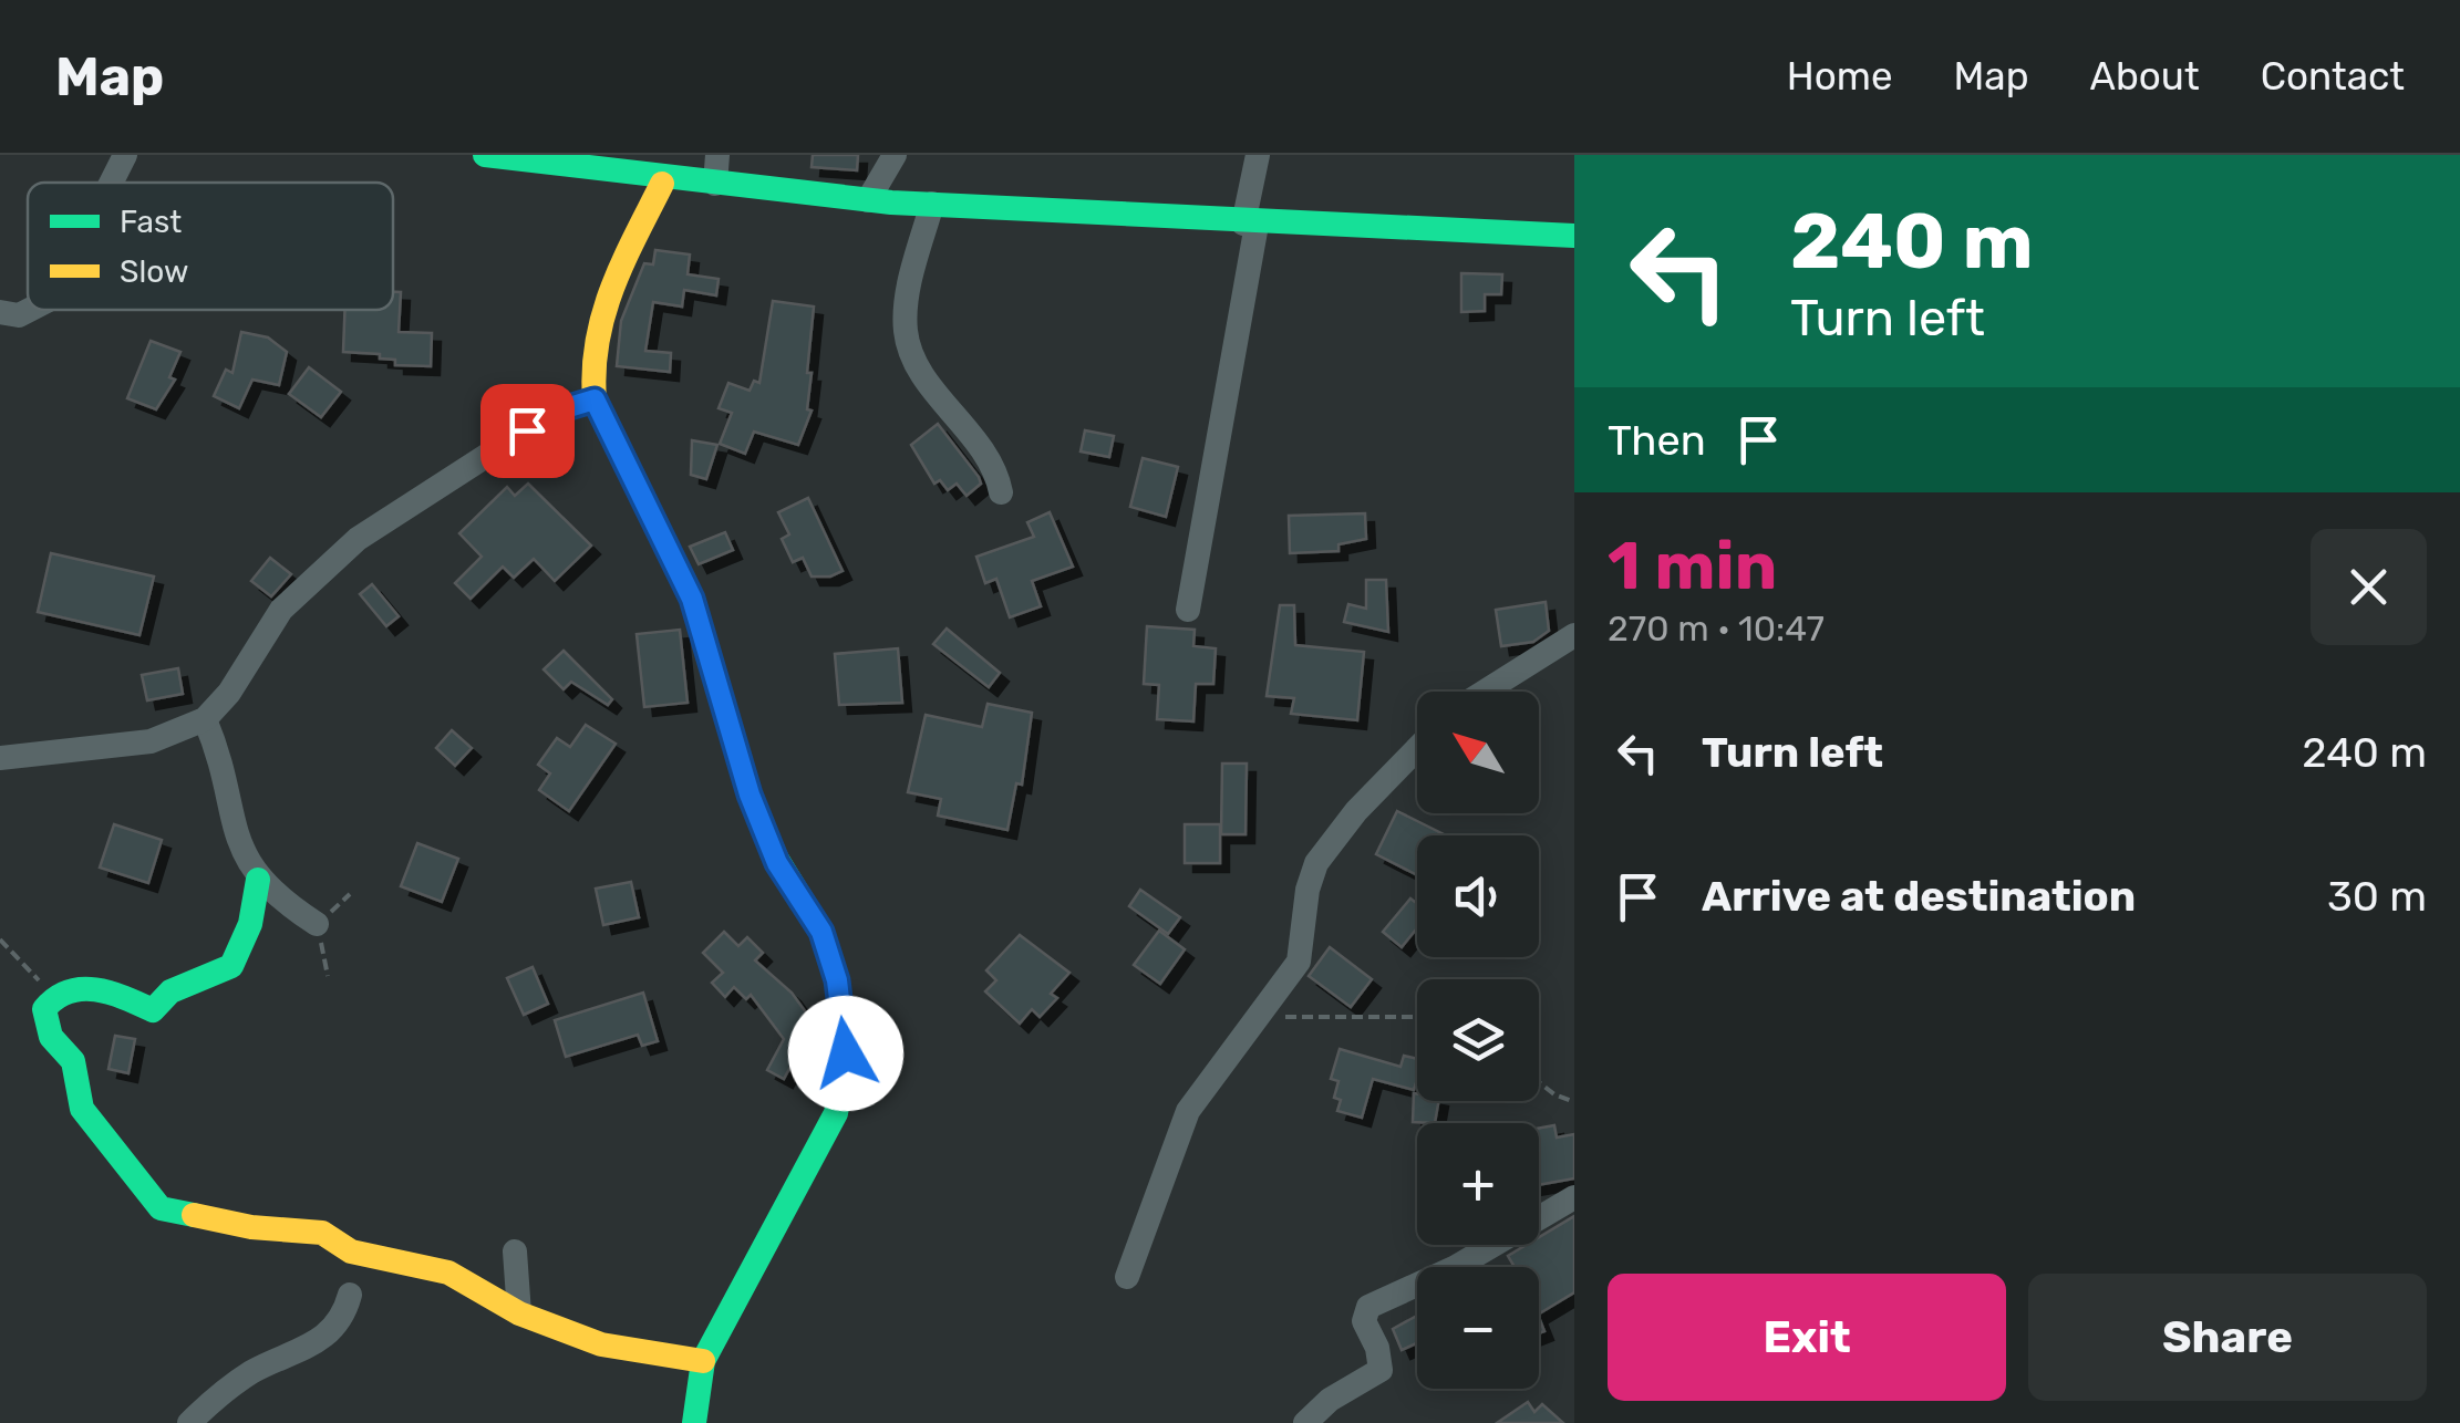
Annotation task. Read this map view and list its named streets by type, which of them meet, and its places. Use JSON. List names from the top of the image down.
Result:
{
  "legend": ["Fast", "Slow"],
  "north": "top left",
  "page": {
    "header": "Map",
    "nav": [
      "Home",
      "Map",
      "About",
      "Contact"
    ],
    "turn": ["240 m", "Turn left"],
    "then": "Then",
    "heading": ["1 min", "270 m · 10:47"],
    "list": [
      {
        "name": "Turn left",
        "value": "240 m"
      },
      {
        "name": "Arrive at destination",
        "value": "30 m"
      }
    ],
    "map_buttons": ["+", "−"],
    "buttons": ["Exit", "Share"]
  }
}
